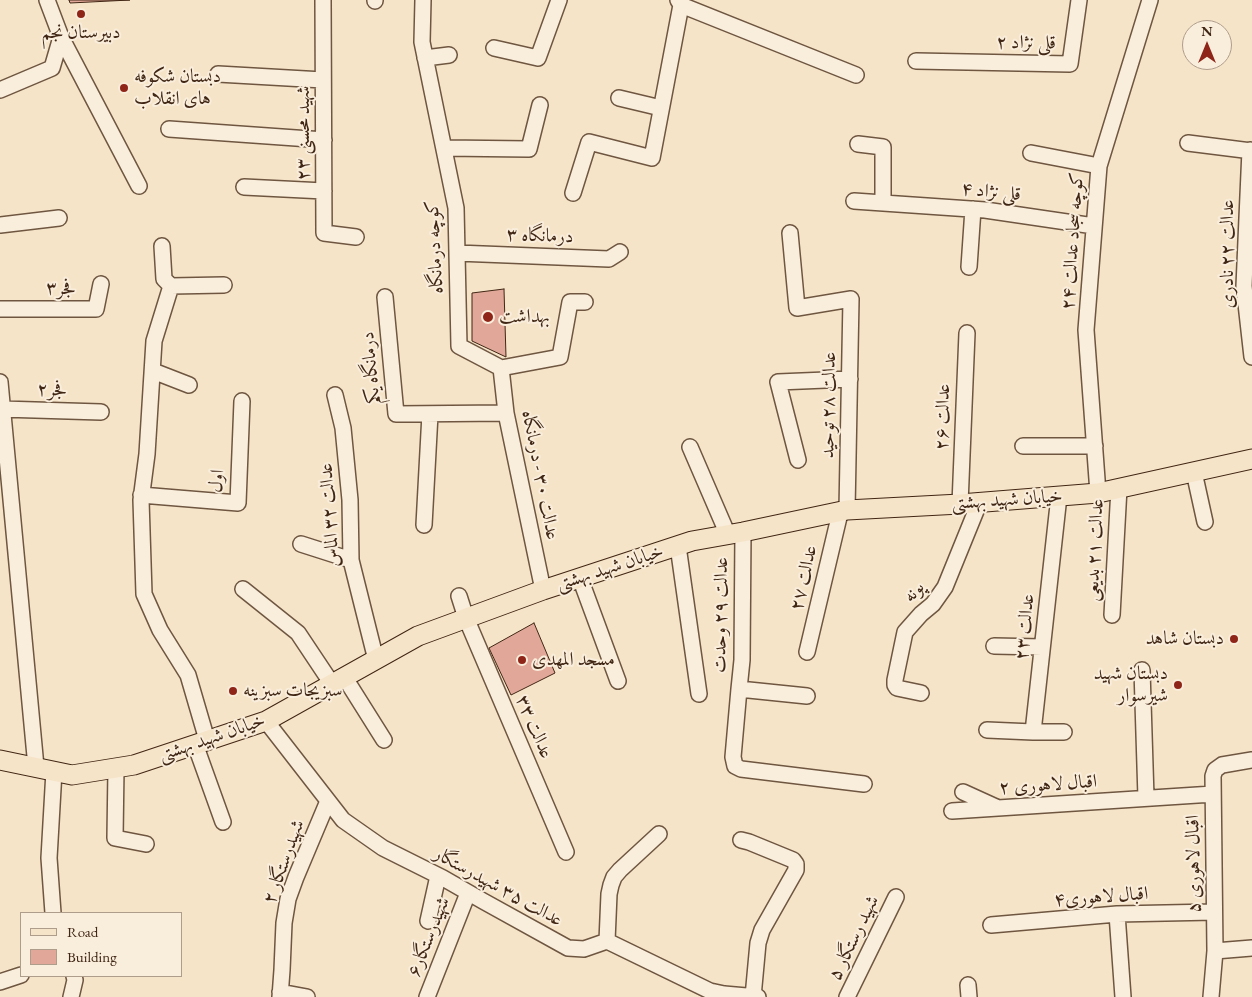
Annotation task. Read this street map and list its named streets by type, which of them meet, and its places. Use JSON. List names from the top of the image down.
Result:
{
  "streets": {
    "main road": ["خیابان شهید بهشتی"],
    "street": [
      "قلی نژاد ۲",
      "شهید محسنی ۲۳",
      "قلی نژاد ۴",
      "درمانگاه ۳",
      "کوچه سجاد عدالت ۲۴",
      "کوچه درمانگاه",
      "عدالت ۲۲ نادری",
      "فجر۳",
      "درمانگاه یکم",
      "فجر۲",
      "عدالت ۲۸ توحید",
      "عدالت ۲۶",
      "عدالت ۳۰ - درمانگاه",
      "اول",
      "عدالت ۳۲ الماس",
      "عدالت ۲۱ بدیعی",
      "عدالت ۲۷",
      "پونه",
      "عدالت ۲۹ وحدت",
      "عدالت ۲۳",
      "عدالت ۳۳",
      "اقبال لاهوری ۲",
      "شهیدرستگار ۲",
      "اقبال لاهوری ۵",
      "عدالت ۳۵ شهیدرستگار",
      "اقبال لاهوری۴",
      "شهیدرستگار۶",
      "شهید رستگار ۵"
    ]
  },
  "crossings": [
    ["قلی نژاد ۴", "کوچه سجاد عدالت ۲۴"],
    ["درمانگاه ۳", "کوچه درمانگاه"],
    ["کوچه سجاد عدالت ۲۴", "خیابان شهید بهشتی"],
    ["کوچه درمانگاه", "عدالت ۳۰ - درمانگاه"],
    ["درمانگاه یکم", "عدالت ۳۰ - درمانگاه"],
    ["عدالت ۲۸ توحید", "خیابان شهید بهشتی"],
    ["عدالت ۲۸ توحید", "عدالت ۲۷"],
    ["عدالت ۲۶", "خیابان شهید بهشتی"],
    ["عدالت ۳۰ - درمانگاه", "خیابان شهید بهشتی"],
    ["خیابان شهید بهشتی", "عدالت ۳۲ الماس"],
    ["خیابان شهید بهشتی", "عدالت ۲۱ بدیعی"],
    ["خیابان شهید بهشتی", "عدالت ۲۷"],
    ["خیابان شهید بهشتی", "پونه"],
    ["خیابان شهید بهشتی", "عدالت ۲۹ وحدت"],
    ["خیابان شهید بهشتی", "عدالت ۲۳"],
    ["خیابان شهید بهشتی", "عدالت ۳۳"],
    ["خیابان شهید بهشتی", "عدالت ۳۵ شهیدرستگار"],
    ["اقبال لاهوری ۲", "اقبال لاهوری ۵"],
    ["شهیدرستگار ۲", "عدالت ۳۵ شهیدرستگار"],
    ["اقبال لاهوری ۵", "اقبال لاهوری۴"],
    ["عدالت ۳۵ شهیدرستگار", "شهیدرستگار۶"]
  ],
  "places": [
    "دبیرستان نجم",
    "دبستان شکوفه های انقلاب",
    "بهداشت",
    "دبستان شاهد",
    "مسجد المهدی",
    "دبستان شهید شیرسوار",
    "سبزیجات سبزینه"
  ],
  "legend": ["Road", "Building"],
  "north": "top"
}
